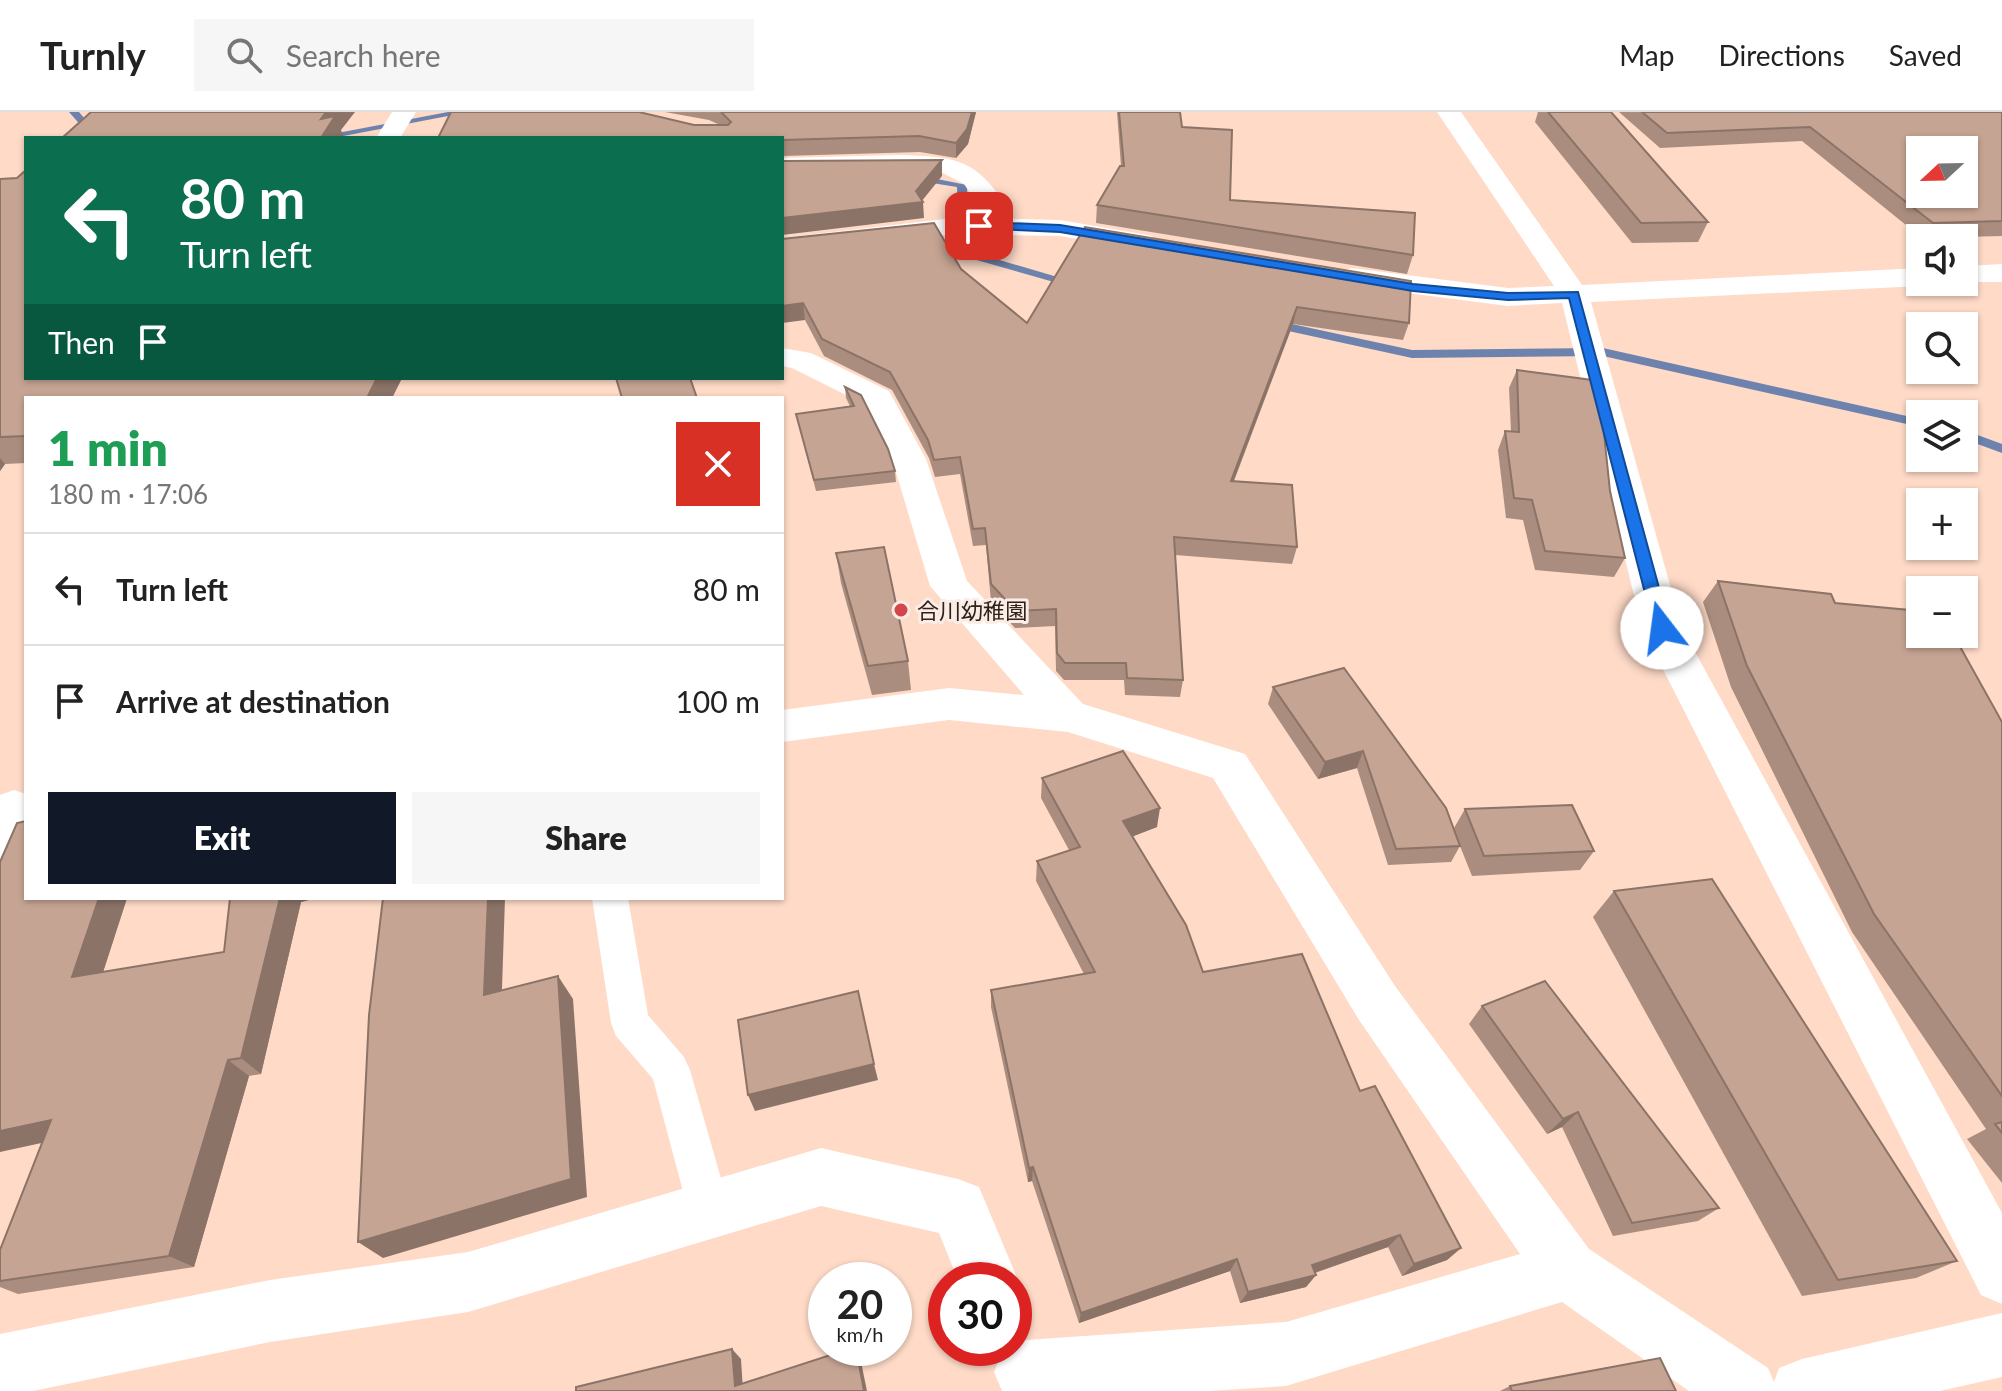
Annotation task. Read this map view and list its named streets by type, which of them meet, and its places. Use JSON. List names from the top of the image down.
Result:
{
  "places": ["合川幼稚園"],
  "north": "left",
  "page": {
    "header": "Turnly",
    "search": "Search here",
    "nav": ["Map", "Directions", "Saved"],
    "map_buttons": ["+", "−"],
    "turn": ["80 m", "Turn left"],
    "then": "Then",
    "heading": ["1 min", "180 m · 17:06"],
    "list": [
      {
        "name": "Turn left",
        "value": "80 m"
      },
      {
        "name": "Arrive at destination",
        "value": "100 m"
      }
    ],
    "buttons": ["Exit", "Share"],
    "speed": "20 km/h",
    "limit": "30"
  }
}
